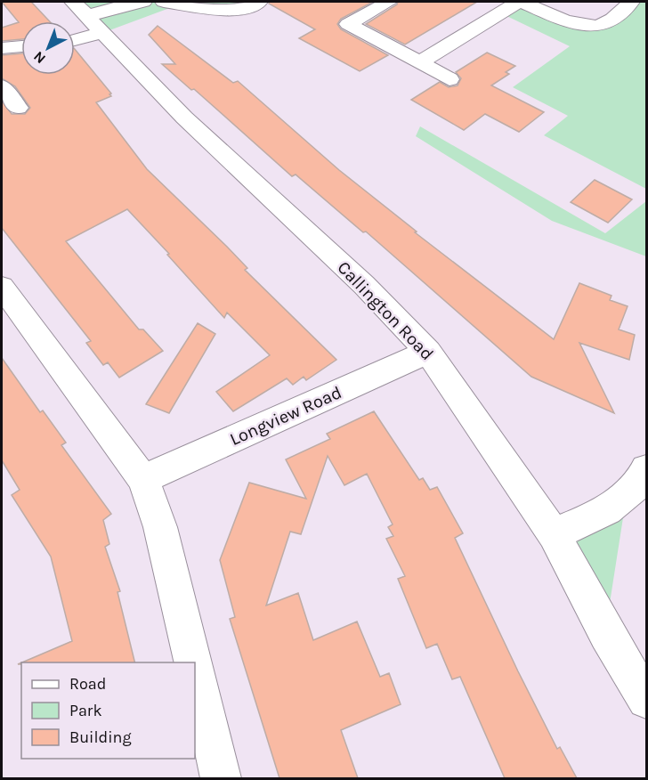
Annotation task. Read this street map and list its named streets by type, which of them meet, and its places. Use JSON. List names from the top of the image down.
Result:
{
  "streets": {
    "street": ["Callington Road", "Longview Road"]
  },
  "crossings": [
    ["Callington Road", "Longview Road"]
  ],
  "legend": ["Road", "Park", "Building"],
  "north": "bottom left"
}
